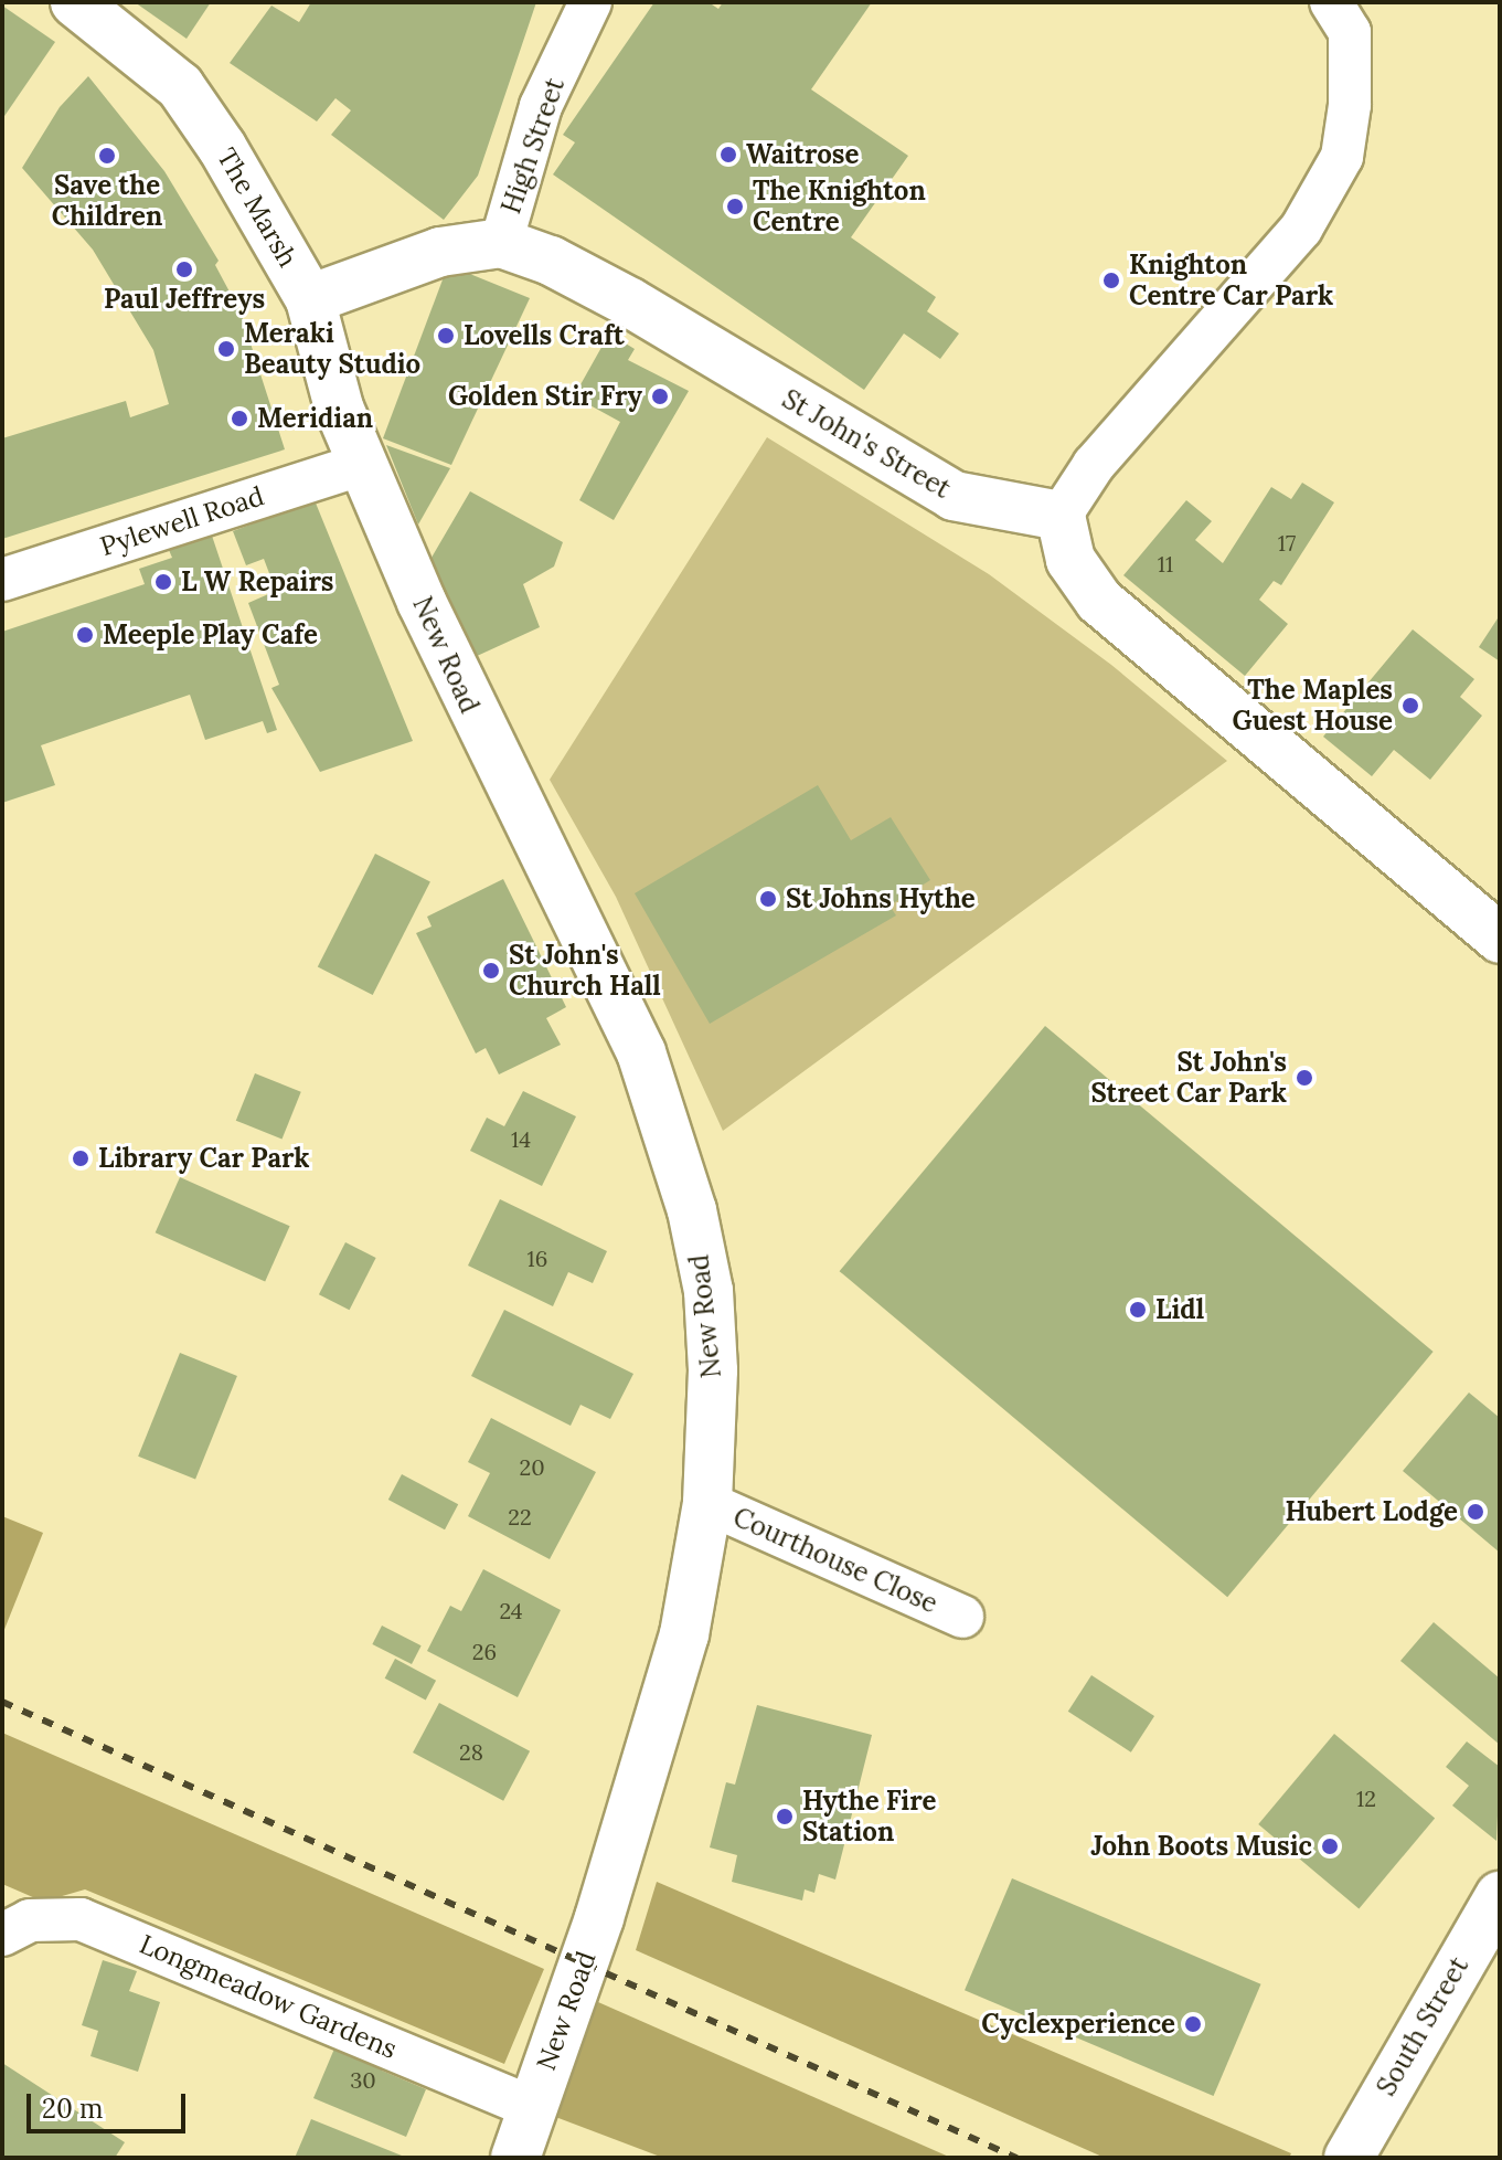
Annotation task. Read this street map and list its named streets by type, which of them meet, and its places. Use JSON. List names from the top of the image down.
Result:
{
  "streets": {
    "street": [
      "High Street",
      "The Marsh",
      "St John's Street",
      "Pylewell Road",
      "New Road",
      "Courthouse Close",
      "Longmeadow Gardens",
      "South Street"
    ]
  },
  "crossings": [
    ["High Street", "St John's Street"],
    ["The Marsh", "St John's Street"],
    ["The Marsh", "Pylewell Road"],
    ["The Marsh", "New Road"],
    ["Pylewell Road", "New Road"],
    ["New Road", "Courthouse Close"],
    ["New Road", "Longmeadow Gardens"]
  ],
  "places": [
    "Waitrose",
    "Save the Children",
    "The Knighton Centre",
    "Paul Jeffreys",
    "Knighton Centre Car Park",
    "Lovells Craft",
    "Meraki Beauty Studio",
    "Golden Stir Fry",
    "Meridian",
    "L W Repairs",
    "Meeple Play Cafe",
    "The Maples Guest House",
    "St Johns Hythe",
    "St John's Church Hall",
    "St John's Street Car Park",
    "Library Car Park",
    "Lidl",
    "Hubert Lodge",
    "Hythe Fire Station",
    "John Boots Music",
    "Cyclexperience"
  ],
  "house_numbers": [
    "17",
    "11",
    "14",
    "16",
    "20",
    "22",
    "24",
    "26",
    "28",
    "12",
    "30"
  ],
  "scale_bar": "20 m"
}
